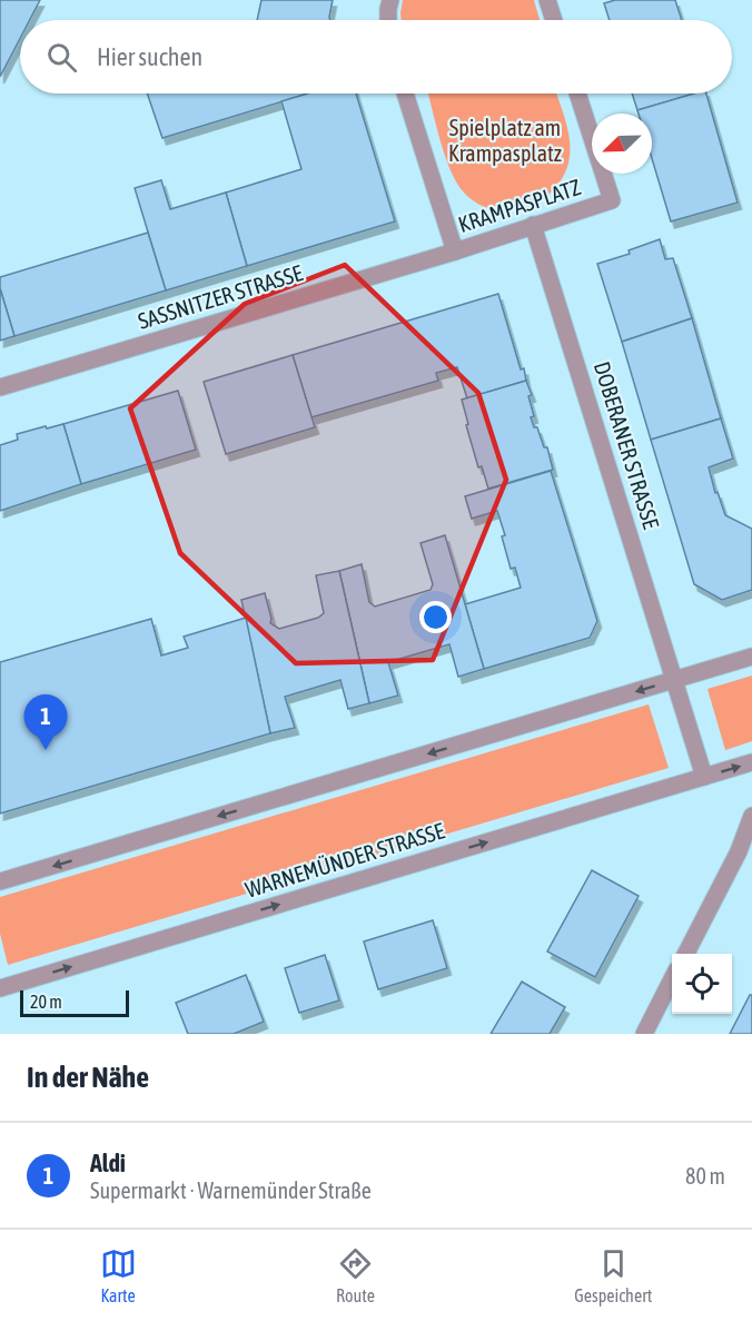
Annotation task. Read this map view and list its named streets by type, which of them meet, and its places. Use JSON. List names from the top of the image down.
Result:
{
  "streets": {
    "street": [
      "KRAMPASPLATZ",
      "SASSNITZER STRASSE",
      "DOBERANER STRASSE",
      "WARNEMÜNDER STRASSE"
    ]
  },
  "crossings": [
    ["KRAMPASPLATZ", "SASSNITZER STRASSE"],
    ["KRAMPASPLATZ", "DOBERANER STRASSE"]
  ],
  "parks": ["Spielplatz am Krampasplatz"],
  "scale_bar": "20 m",
  "north": "bottom left",
  "page": {
    "search": "Hier suchen",
    "pins": "1",
    "scale": "20 m",
    "heading": "In der Nähe",
    "list": [
      {
        "mark": "1",
        "name": "Aldi",
        "note": "Supermarkt · Warnemünder Straße",
        "value": "80 m"
      }
    ],
    "nav": ["Karte", "Route", "Gespeichert"]
  }
}
